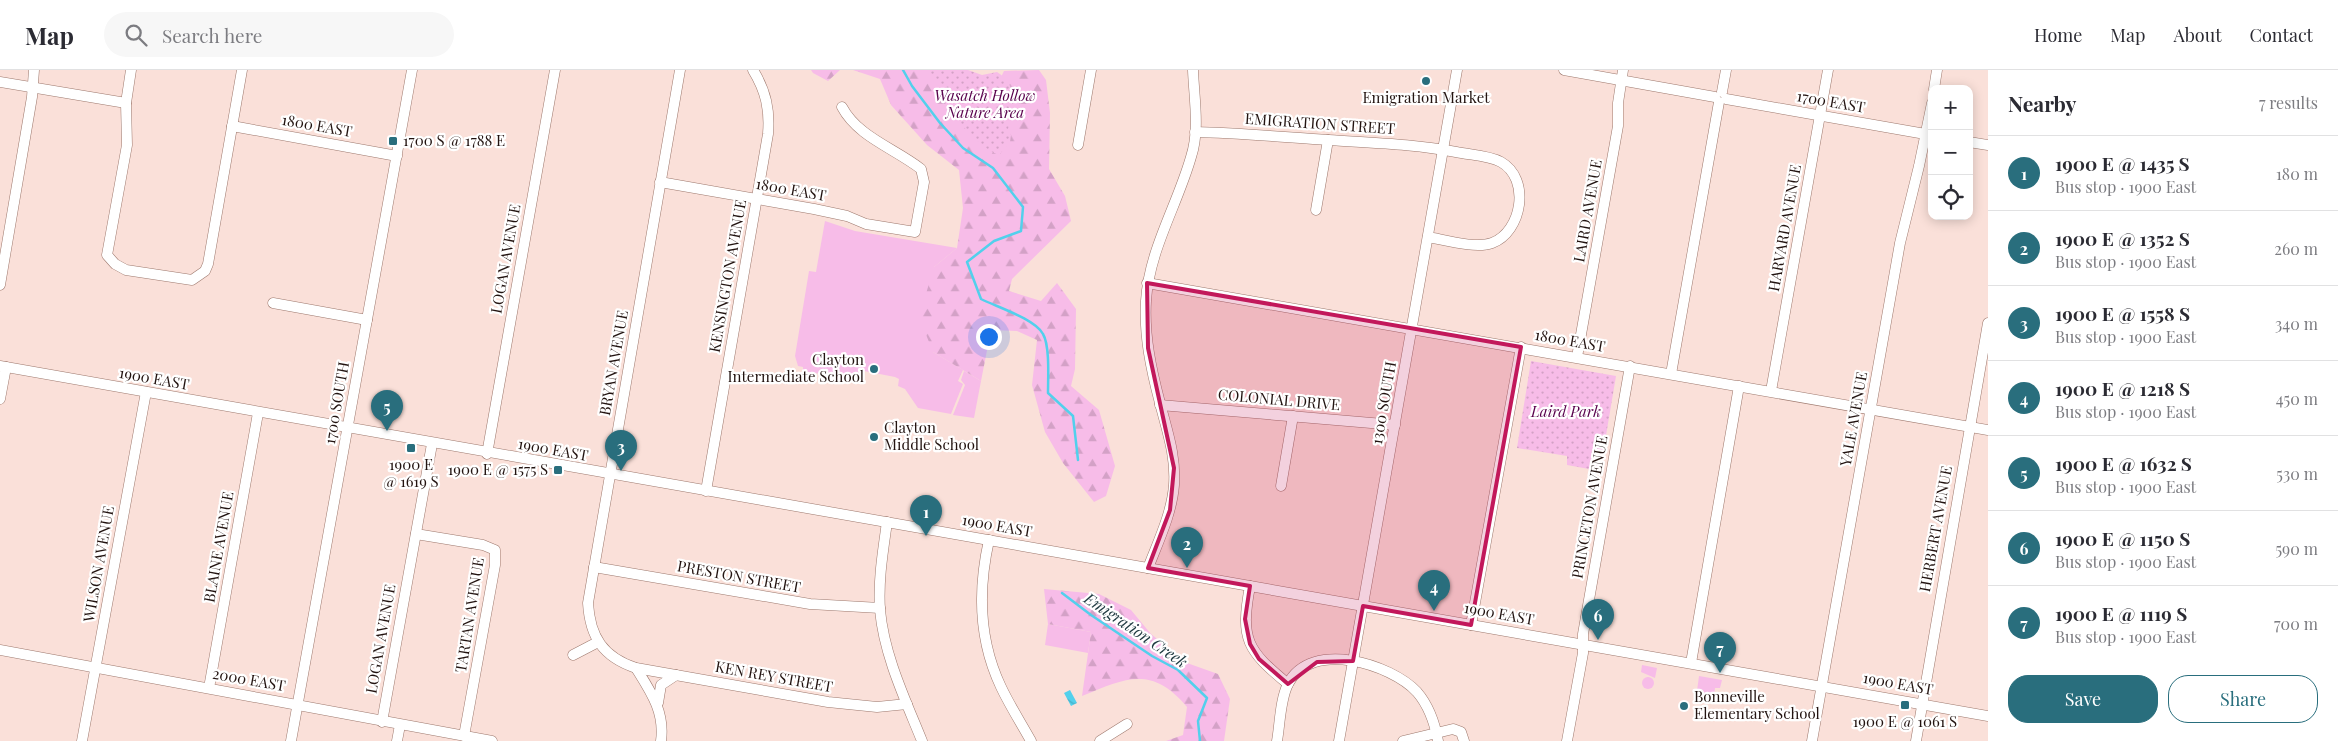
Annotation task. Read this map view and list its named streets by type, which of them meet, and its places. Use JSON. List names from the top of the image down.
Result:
{
  "streets": {
    "street": [
      "1700 EAST",
      "EMIGRATION STREET",
      "1800 EAST",
      "LAIRD AVENUE",
      "HARVARD AVENUE",
      "LOGAN AVENUE",
      "KENSINGTON AVENUE",
      "BRYAN AVENUE",
      "1900 EAST",
      "COLONIAL DRIVE",
      "1700 SOUTH",
      "1300 SOUTH",
      "YALE AVENUE",
      "PRINCETON AVENUE",
      "HERBERT AVENUE",
      "BLAINE AVENUE",
      "WILSON AVENUE",
      "PRESTON STREET",
      "TARTAN AVENUE",
      "KEN REY STREET",
      "2000 EAST"
    ]
  },
  "crossings": [
    ["1700 EAST", "LAIRD AVENUE"],
    ["1700 EAST", "HARVARD AVENUE"],
    ["EMIGRATION STREET", "1300 SOUTH"],
    ["1800 EAST", "LAIRD AVENUE"],
    ["1800 EAST", "HARVARD AVENUE"],
    ["1800 EAST", "KENSINGTON AVENUE"],
    ["1800 EAST", "BRYAN AVENUE"],
    ["1800 EAST", "1700 SOUTH"],
    ["1800 EAST", "1300 SOUTH"],
    ["1800 EAST", "YALE AVENUE"],
    ["1800 EAST", "PRINCETON AVENUE"],
    ["1800 EAST", "HERBERT AVENUE"],
    ["LOGAN AVENUE", "1900 EAST"],
    ["LOGAN AVENUE", "TARTAN AVENUE"],
    ["LOGAN AVENUE", "2000 EAST"],
    ["KENSINGTON AVENUE", "1900 EAST"],
    ["BRYAN AVENUE", "1900 EAST"],
    ["BRYAN AVENUE", "PRESTON STREET"],
    ["BRYAN AVENUE", "KEN REY STREET"],
    ["1900 EAST", "1700 SOUTH"],
    ["1900 EAST", "1300 SOUTH"],
    ["1900 EAST", "YALE AVENUE"],
    ["1900 EAST", "PRINCETON AVENUE"],
    ["1900 EAST", "HERBERT AVENUE"],
    ["1900 EAST", "BLAINE AVENUE"],
    ["1900 EAST", "WILSON AVENUE"],
    ["COLONIAL DRIVE", "1300 SOUTH"],
    ["1700 SOUTH", "2000 EAST"],
    ["BLAINE AVENUE", "2000 EAST"],
    ["WILSON AVENUE", "2000 EAST"],
    ["TARTAN AVENUE", "2000 EAST"]
  ],
  "water": ["Emigration Creek"],
  "parks": ["Wasatch Hollow Nature Area", "Laird Park"],
  "places": {
    "other": [
      "Emigration Market",
      "Clayton Intermediate School",
      "Clayton Middle School",
      "Bonneville Elementary School"
    ],
    "transit": [
      "1700 S @ 1788 E",
      "1900 E @ 1619 S",
      "1900 E @ 1575 S",
      "1900 E @ 1061 S"
    ]
  },
  "page": {
    "header": "Map",
    "search": "Search here",
    "nav": [
      "Home",
      "Map",
      "About",
      "Contact"
    ],
    "heading": ["Nearby", "7 results"],
    "map_buttons": ["+", "−"],
    "list": [
      {
        "mark": "1",
        "name": "1900 E @ 1435 S",
        "note": "Bus stop · 1900 East",
        "value": "180 m"
      },
      {
        "mark": "2",
        "name": "1900 E @ 1352 S",
        "note": "Bus stop · 1900 East",
        "value": "260 m"
      },
      {
        "mark": "3",
        "name": "1900 E @ 1558 S",
        "note": "Bus stop · 1900 East",
        "value": "340 m"
      },
      {
        "mark": "4",
        "name": "1900 E @ 1218 S",
        "note": "Bus stop · 1900 East",
        "value": "450 m"
      },
      {
        "mark": "5",
        "name": "1900 E @ 1632 S",
        "note": "Bus stop · 1900 East",
        "value": "530 m"
      },
      {
        "mark": "6",
        "name": "1900 E @ 1150 S",
        "note": "Bus stop · 1900 East",
        "value": "590 m"
      },
      {
        "mark": "7",
        "name": "1900 E @ 1119 S",
        "note": "Bus stop · 1900 East",
        "value": "700 m"
      }
    ],
    "pins": [
      "5",
      "3",
      "1",
      "2",
      "4",
      "6",
      "7"
    ],
    "buttons": ["Save", "Share"]
  }
}
